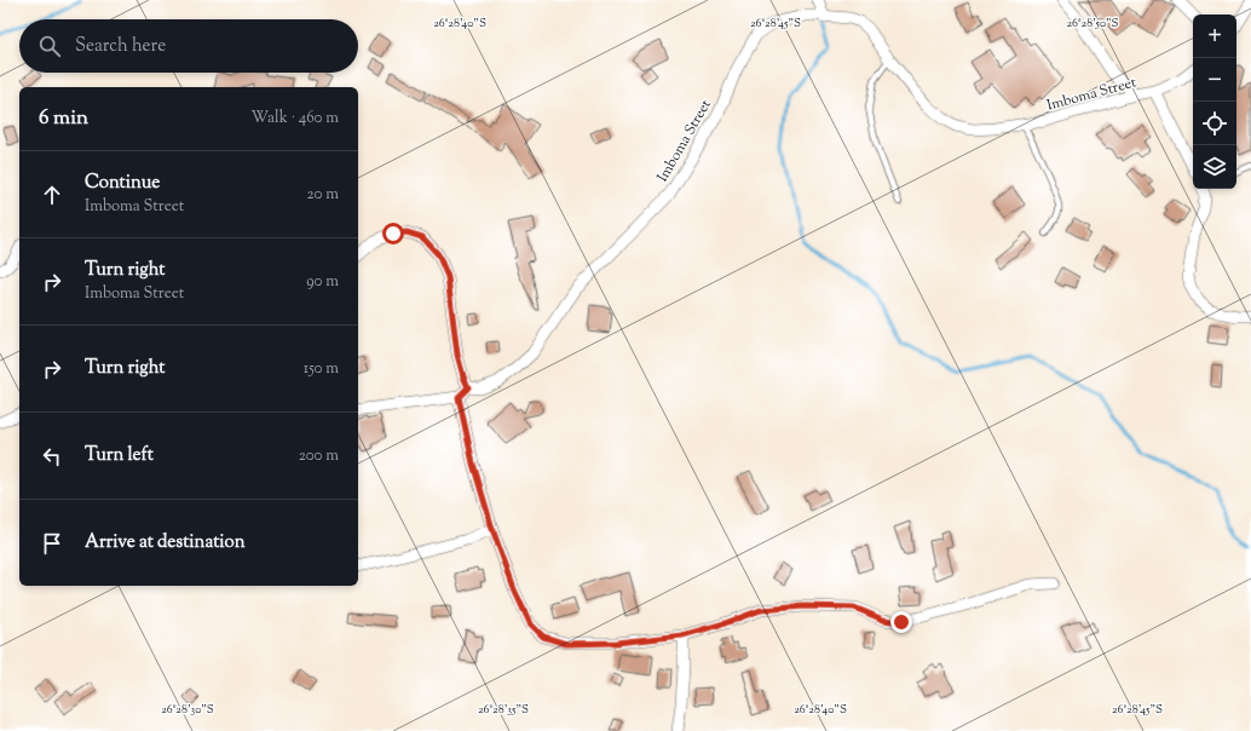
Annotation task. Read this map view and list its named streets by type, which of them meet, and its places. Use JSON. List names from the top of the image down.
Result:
{
  "streets": {
    "street": ["Imboma Street"]
  },
  "page": {
    "map_buttons": ["+", "−"],
    "search": "Search here",
    "heading": ["6 min", "Walk · 460 m"],
    "list": [
      ["Continue", "Imboma Street", "20 m"],
      ["Turn right", "Imboma Street", "90 m"],
      ["Turn right", "150 m"],
      ["Turn left", "200 m"],
      "Arrive at destination"
    ]
  },
  "coordinates": [
    "26°28'40\"S",
    "26°28'45\"S",
    "26°28'50\"S",
    "26°28'30\"S",
    "26°28'35\"S"
  ]
}
